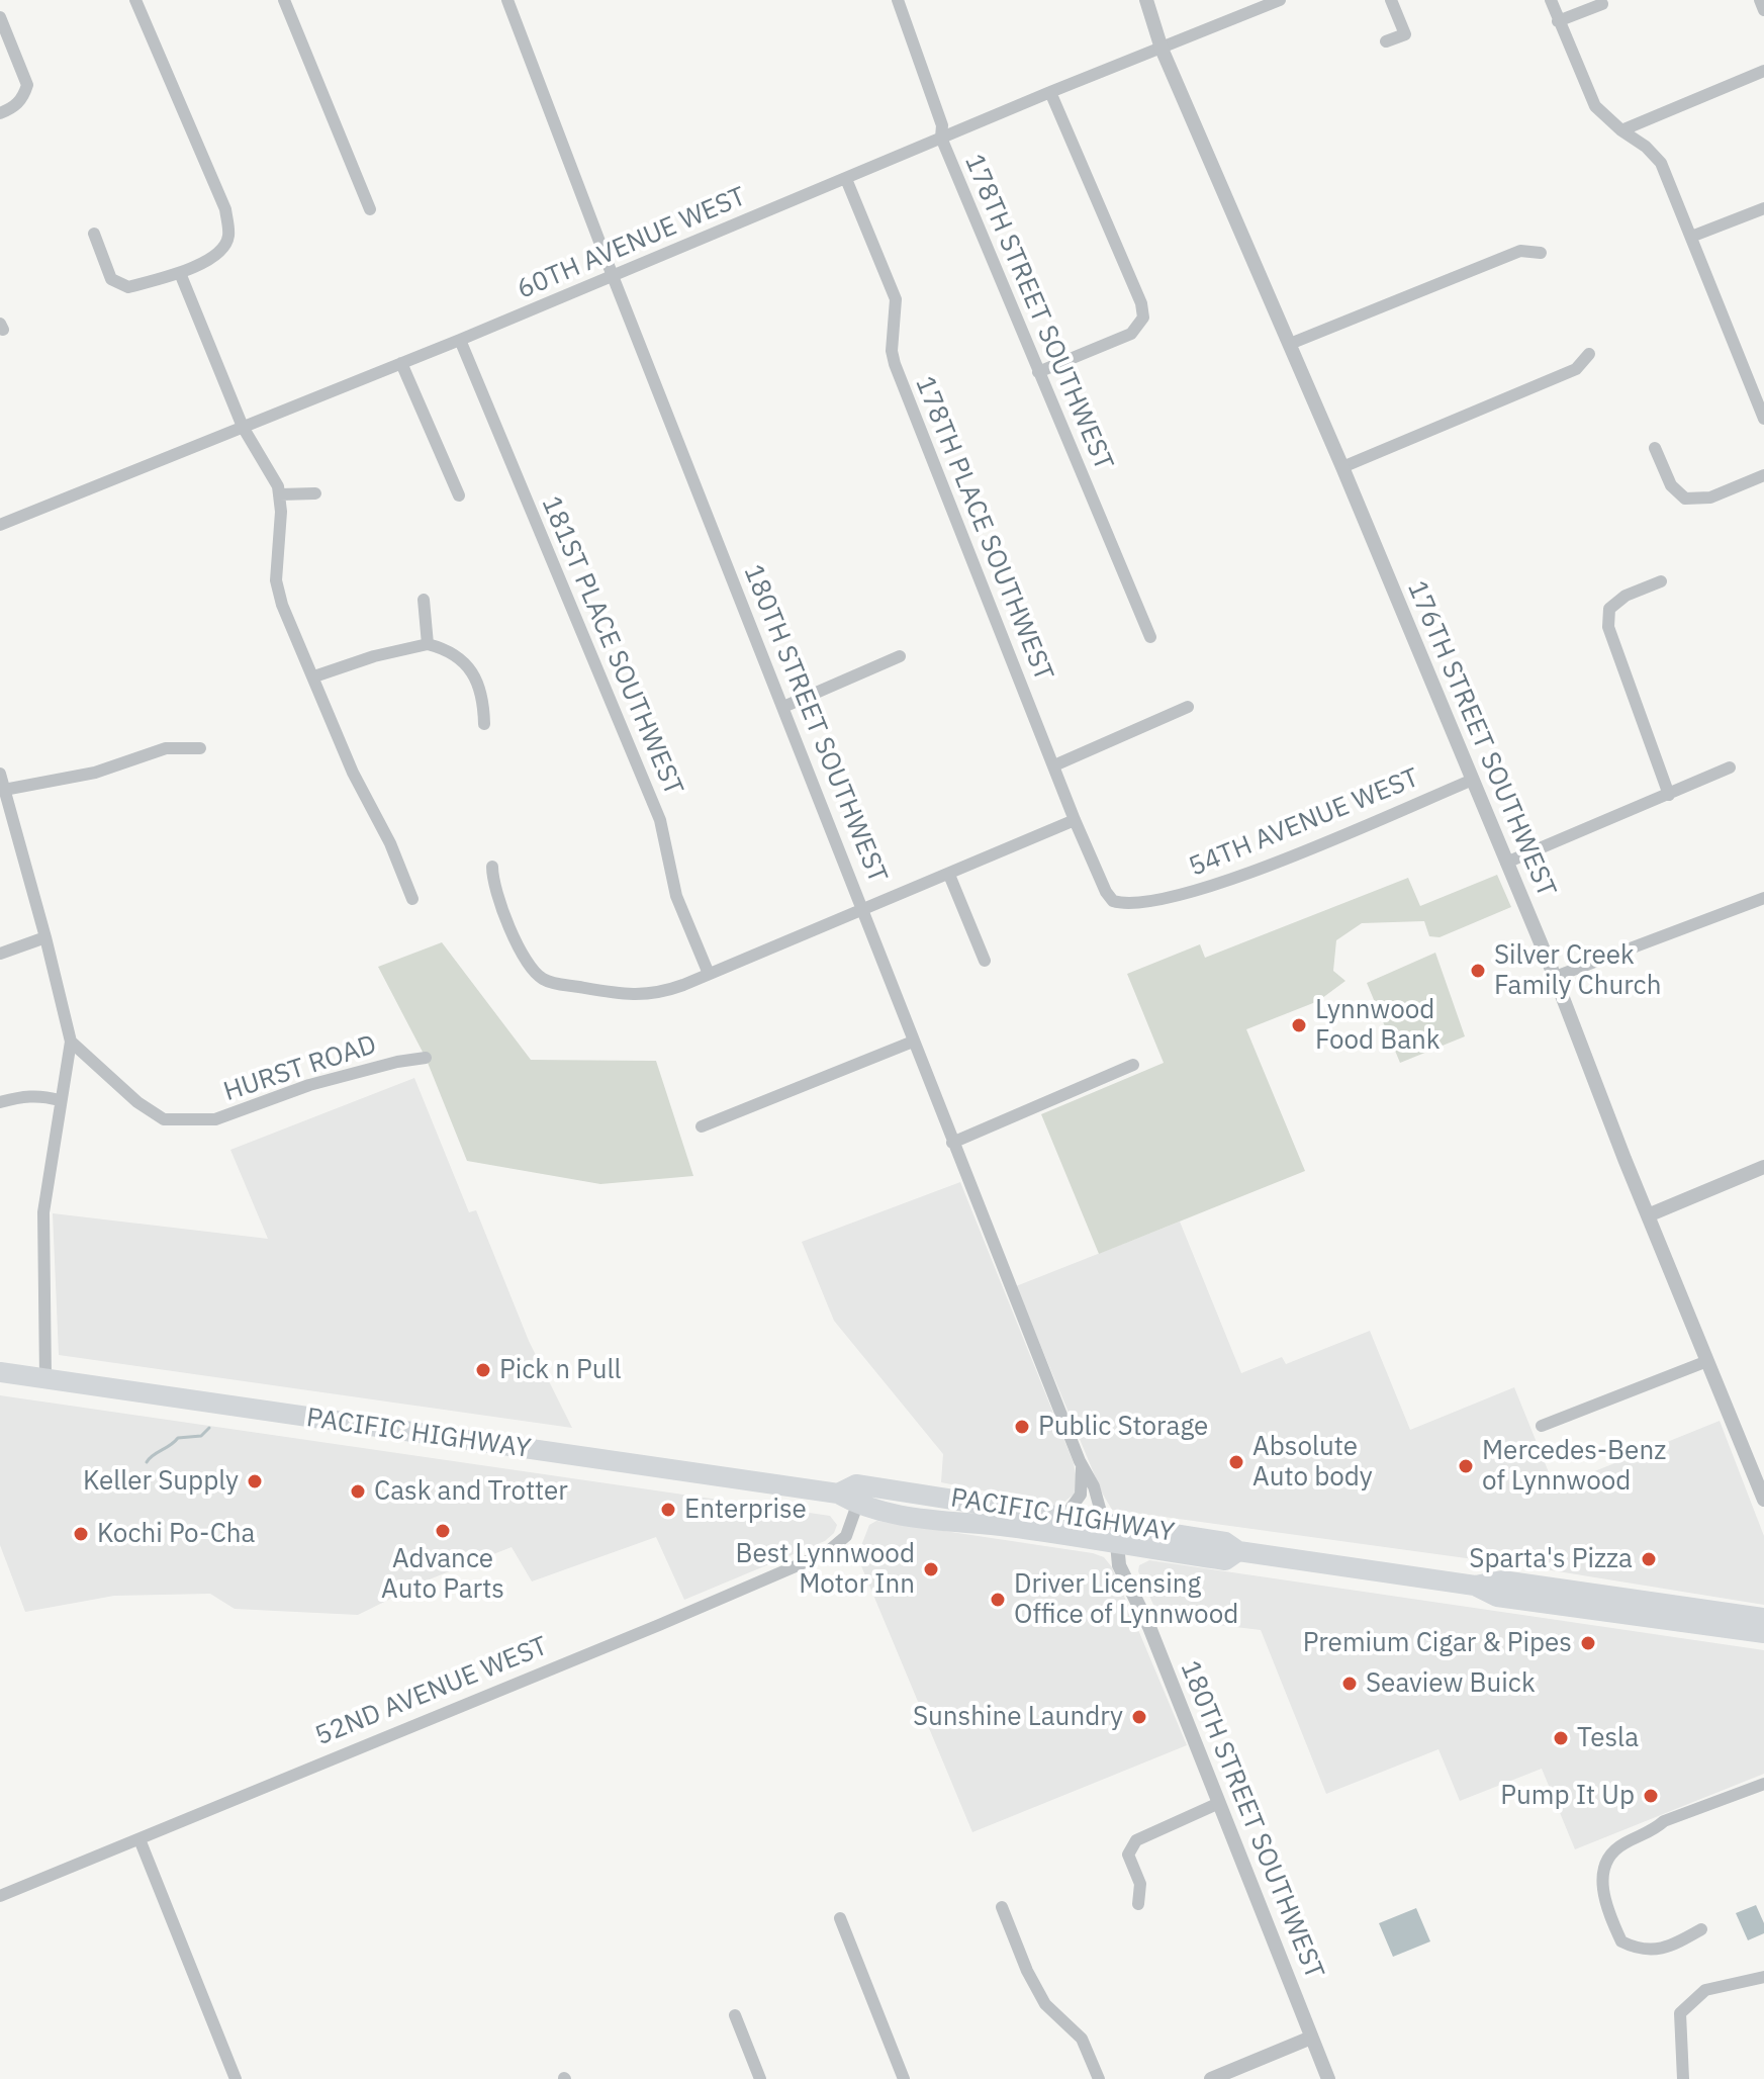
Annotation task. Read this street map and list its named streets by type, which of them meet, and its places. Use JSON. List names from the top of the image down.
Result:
{
  "streets": {
    "highway": ["PACIFIC HIGHWAY"],
    "street": [
      "60TH AVENUE WEST",
      "178TH STREET SOUTHWEST",
      "178TH PLACE SOUTHWEST",
      "181ST PLACE SOUTHWEST",
      "180TH STREET SOUTHWEST",
      "176TH STREET SOUTHWEST",
      "54TH AVENUE WEST",
      "HURST ROAD",
      "52ND AVENUE WEST"
    ]
  },
  "crossings": [
    ["60TH AVENUE WEST", "178TH STREET SOUTHWEST"],
    ["60TH AVENUE WEST", "178TH PLACE SOUTHWEST"],
    ["60TH AVENUE WEST", "181ST PLACE SOUTHWEST"],
    ["60TH AVENUE WEST", "180TH STREET SOUTHWEST"],
    ["60TH AVENUE WEST", "176TH STREET SOUTHWEST"],
    ["178TH PLACE SOUTHWEST", "54TH AVENUE WEST"],
    ["180TH STREET SOUTHWEST", "PACIFIC HIGHWAY"],
    ["176TH STREET SOUTHWEST", "54TH AVENUE WEST"],
    ["PACIFIC HIGHWAY", "52ND AVENUE WEST"]
  ],
  "places": [
    "Silver Creek Family Church",
    "Lynnwood Food Bank",
    "Pick n Pull",
    "Public Storage",
    "Absolute Auto body",
    "Mercedes-Benz of Lynnwood",
    "Keller Supply",
    "Cask and Trotter",
    "Enterprise",
    "Advance Auto Parts",
    "Kochi Po-Cha",
    "Sparta's Pizza",
    "Best Lynnwood Motor Inn",
    "Driver Licensing Office of Lynnwood",
    "Premium Cigar & Pipes",
    "Seaview Buick",
    "Sunshine Laundry",
    "Tesla",
    "Pump It Up"
  ]
}
